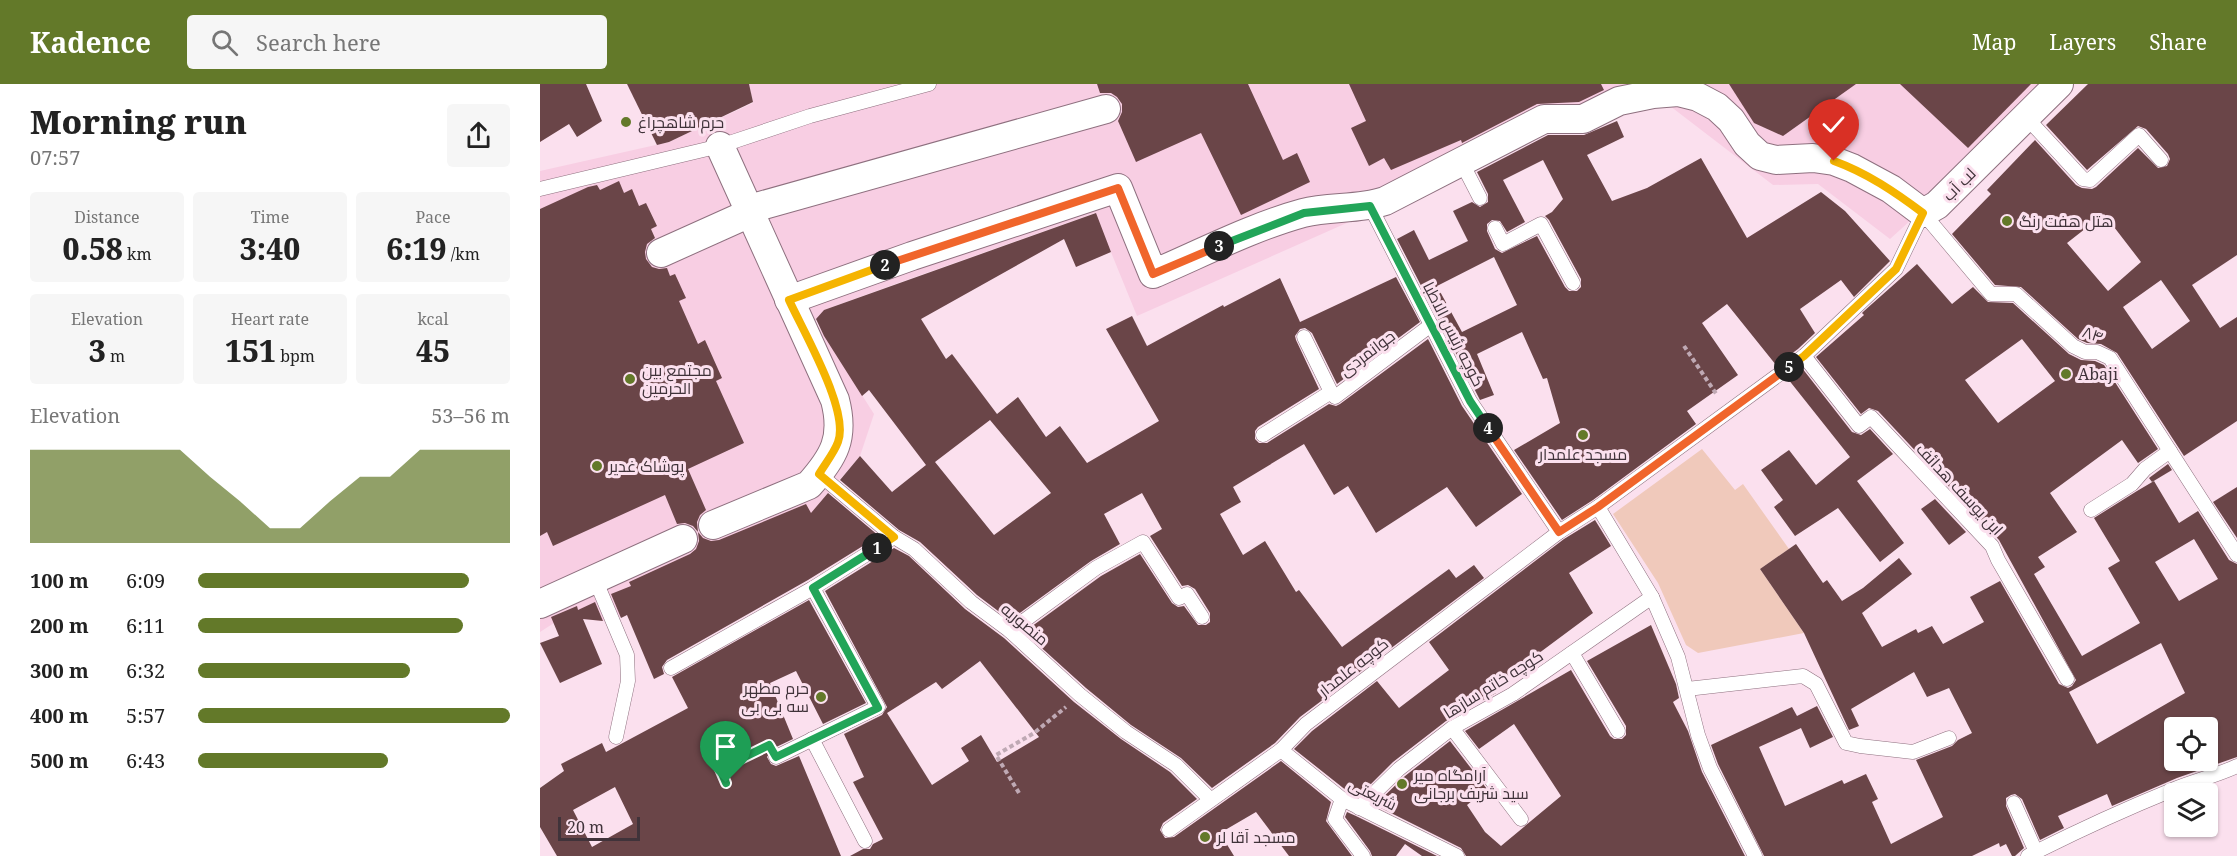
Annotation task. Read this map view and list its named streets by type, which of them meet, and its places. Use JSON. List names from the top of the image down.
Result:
{
  "streets": {
    "street": ["لب آب"],
    "lane": [
      "کوچه رئیس الاطبا",
      "۸۴",
      "جوانمردی",
      "ابن یوسف هدائف",
      "منصوریه",
      "کوچه علمدار",
      "کوچه خاتم سازها",
      "شریعتی"
    ]
  },
  "crossings": [
    ["لب آب", "کوچه رئیس الاطبا"],
    ["لب آب", "۸۴"],
    ["لب آب", "ابن یوسف هدائف"],
    ["لب آب", "کوچه علمدار"],
    ["کوچه رئیس الاطبا", "جوانمردی"],
    ["کوچه رئیس الاطبا", "کوچه علمدار"],
    ["منصوریه", "کوچه علمدار"],
    ["کوچه علمدار", "شریعتی"],
    ["کوچه خاتم سازها", "شریعتی"]
  ],
  "places": [
    "حرم شاهچراغ",
    "هتل هفت رنگ",
    "Abaji",
    "مجتمع بین الحرمین",
    "مسجد علمدار",
    "پوشاک غدیر",
    "حرم مطهر سه بی بی",
    "آرامگاه میر سید شریف برجانی",
    "مسجد آقا لر"
  ],
  "scale_bar": "20 m",
  "page": {
    "header": "Kadence",
    "search": "Search here",
    "nav": ["Map", "Layers", "Share"],
    "heading": ["Morning run", "07:57"],
    "stats": [
      ["Distance", "0.58 km"],
      ["Time", "3:40"],
      ["Pace", "6:19 /km"],
      ["Elevation", "3 m"],
      ["Heart rate", "151 bpm"],
      ["kcal", "45"]
    ],
    "pins": [
      "3",
      "2",
      "5",
      "4",
      "1"
    ],
    "chart": ["Elevation", "53–56 m"],
    "list": [
      {
        "name": "100 m",
        "note": "6:09"
      },
      {
        "name": "200 m",
        "note": "6:11"
      },
      {
        "name": "300 m",
        "note": "6:32"
      },
      {
        "name": "400 m",
        "note": "5:57"
      },
      {
        "name": "500 m",
        "note": "6:43"
      }
    ],
    "scale": "20 m"
  }
}
